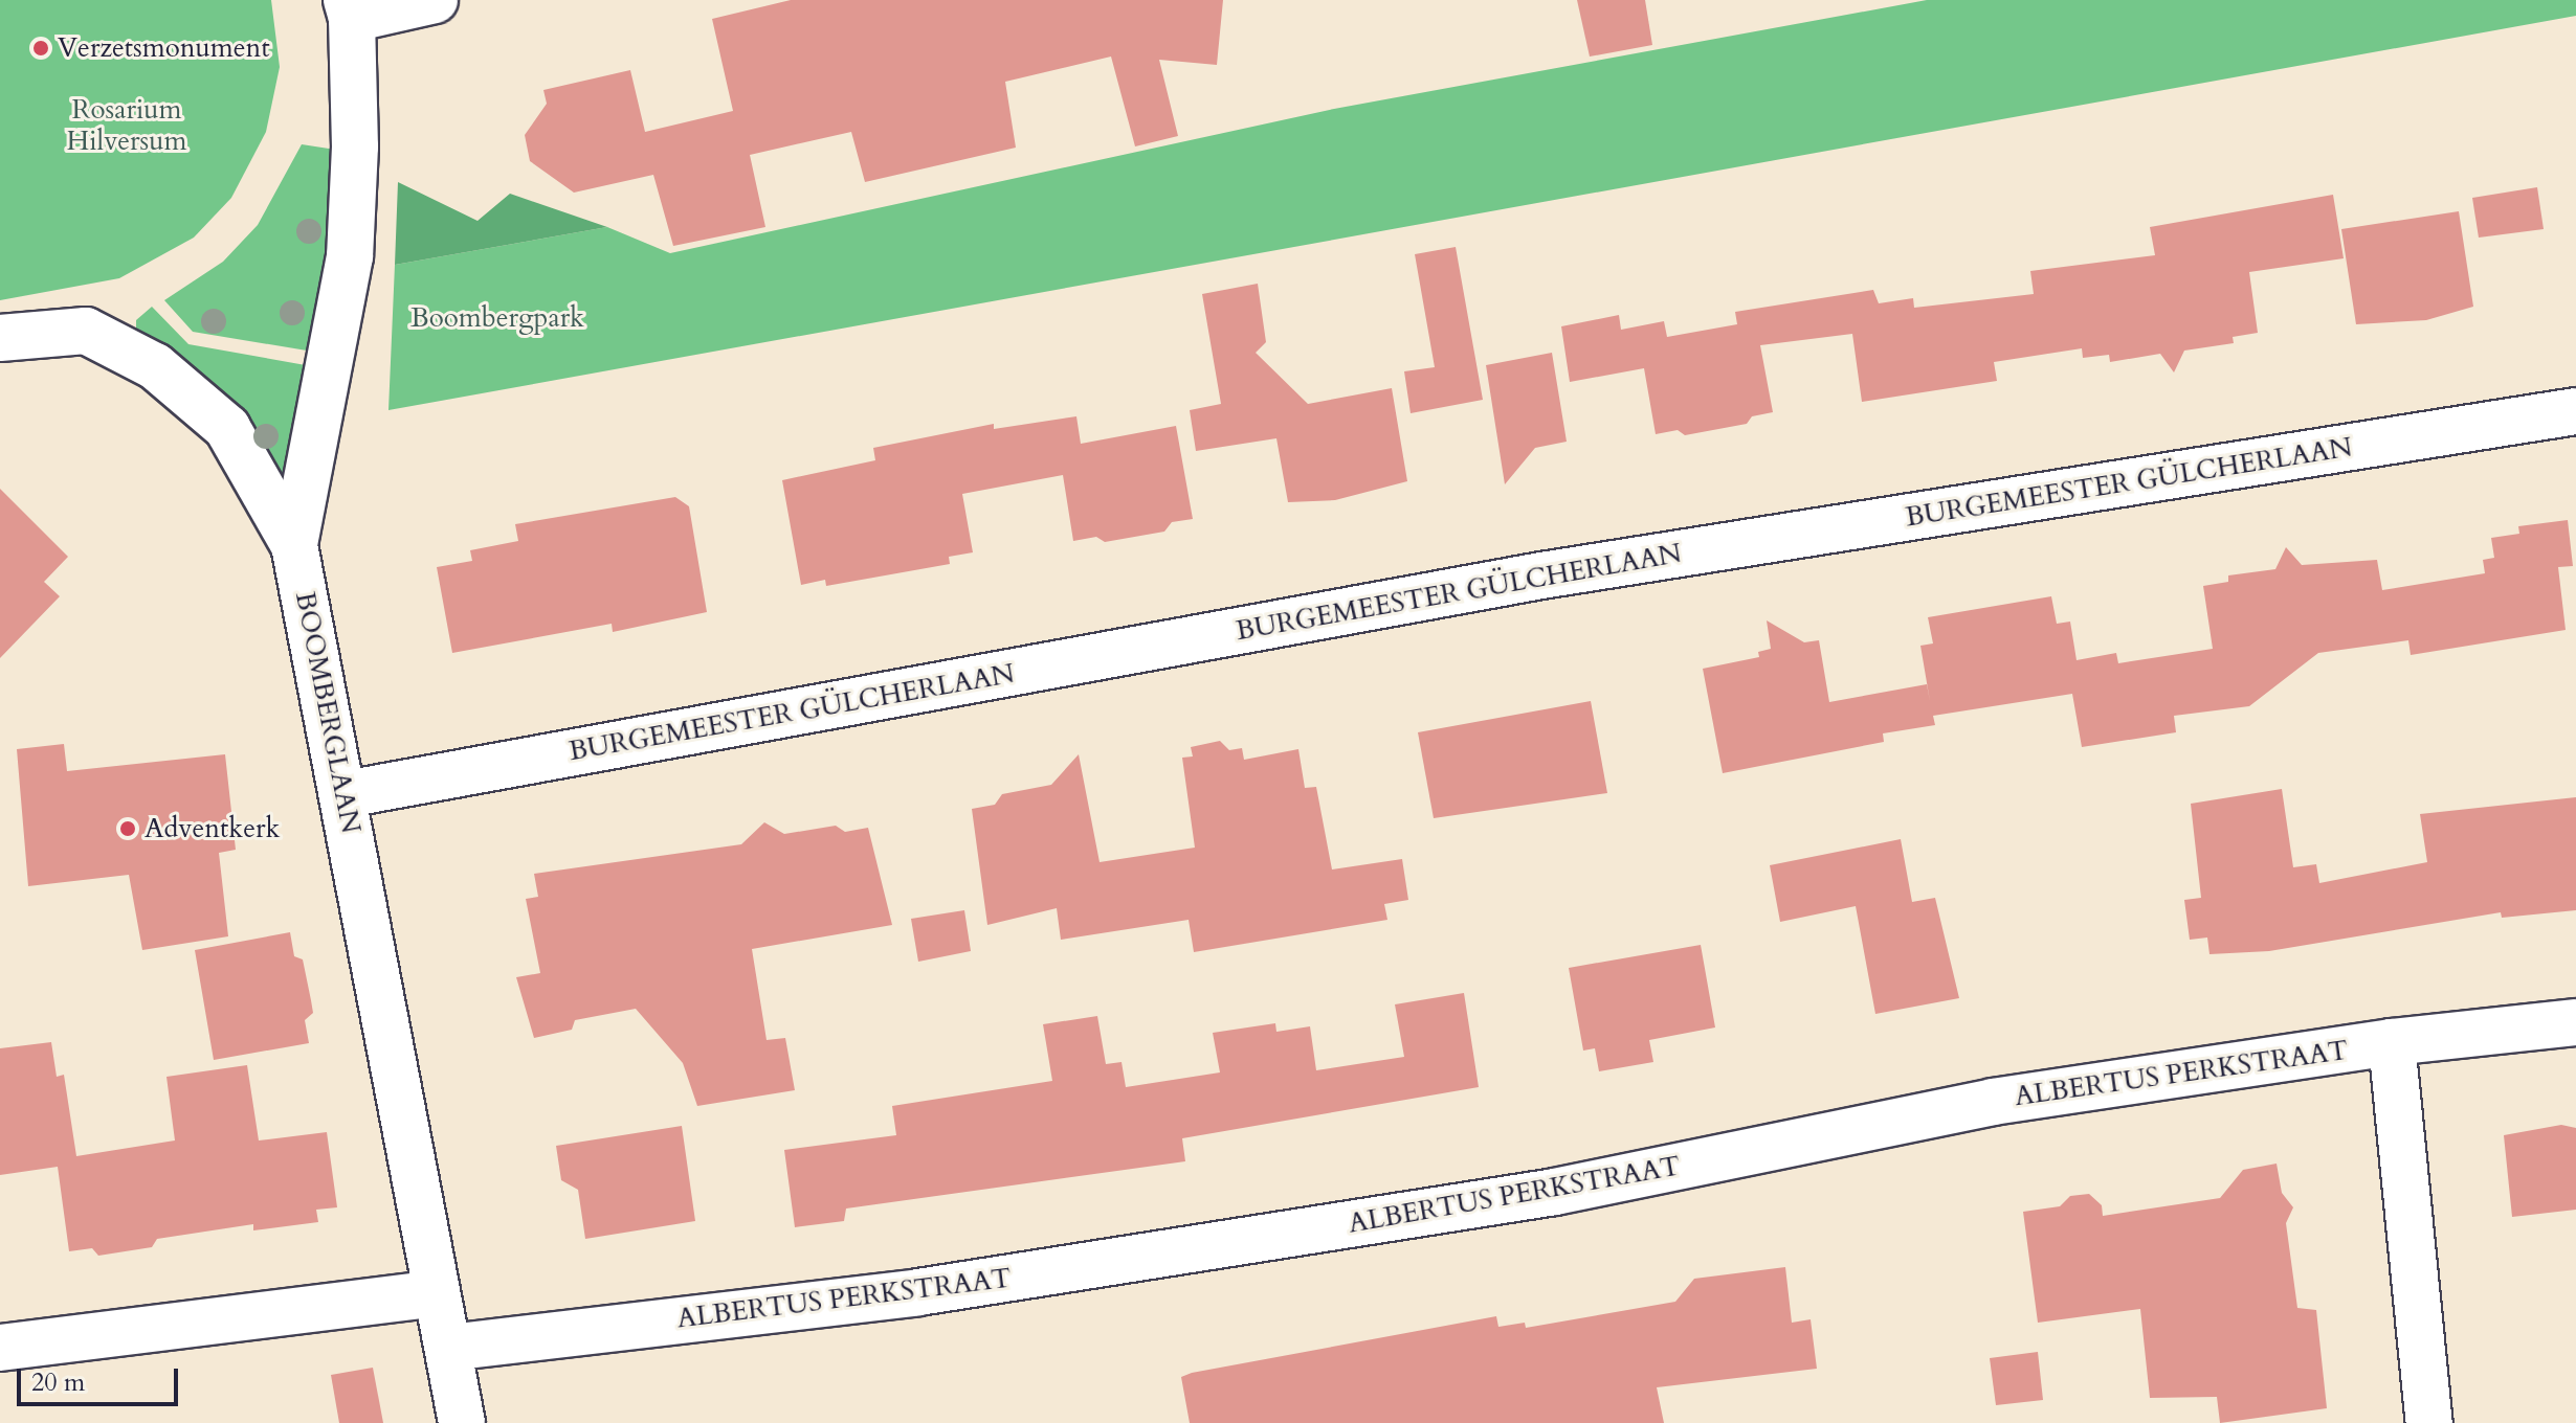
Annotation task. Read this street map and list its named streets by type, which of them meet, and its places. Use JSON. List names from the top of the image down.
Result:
{
  "streets": {
    "street": ["BURGEMEESTER GÜLCHERLAAN", "BOOMBERGLAAN", "ALBERTUS PERKSTRAAT"]
  },
  "crossings": [
    ["BURGEMEESTER GÜLCHERLAAN", "BOOMBERGLAAN"],
    ["BOOMBERGLAAN", "ALBERTUS PERKSTRAAT"]
  ],
  "parks": ["Rosarium Hilversum", "Boombergpark"],
  "places": ["Verzetsmonument", "Adventkerk"],
  "scale_bar": "20 m"
}
